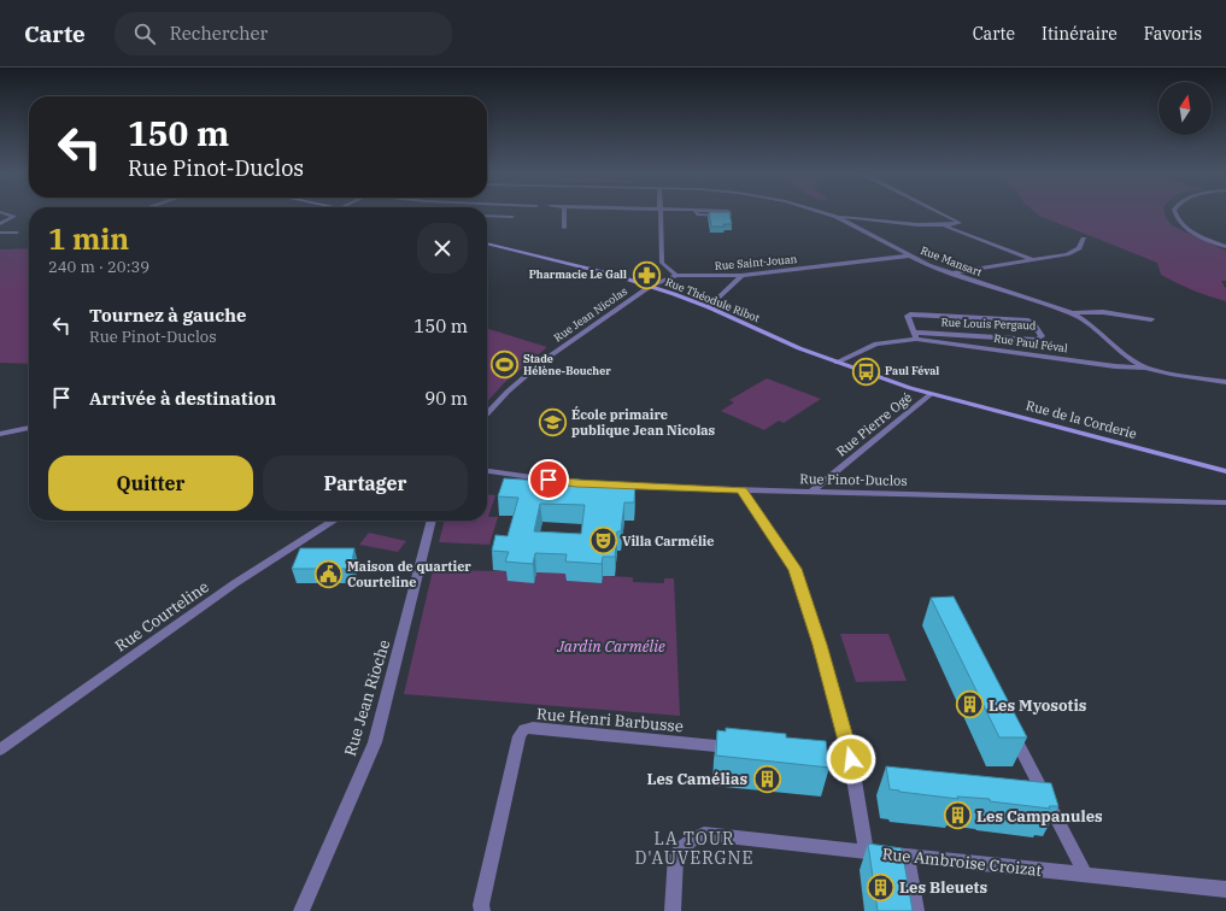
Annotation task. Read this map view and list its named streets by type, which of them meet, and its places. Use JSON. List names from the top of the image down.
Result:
{
  "streets": {
    "main road": ["Rue Théodule Ribot", "Rue de la Corderie"],
    "street": [
      "Rue Mansart",
      "Rue Saint-Jouan",
      "Rue Jean Nicolas",
      "Rue Louis Pergaud",
      "Rue Paul Féval",
      "Rue Pierre Ogé",
      "Rue Pinot-Duclos",
      "Rue Courteline",
      "Rue Jean Rioche",
      "Rue Henri Barbusse",
      "Rue Ambroise Croizat"
    ]
  },
  "crossings": [
    ["Rue Mansart", "Rue Saint-Jouan"],
    ["Rue Mansart", "Rue Paul Féval"],
    ["Rue Saint-Jouan", "Rue Théodule Ribot"],
    ["Rue Saint-Jouan", "Rue Jean Nicolas"],
    ["Rue Théodule Ribot", "Rue Jean Nicolas"],
    ["Rue Théodule Ribot", "Rue Paul Féval"],
    ["Rue Théodule Ribot", "Rue de la Corderie"],
    ["Rue Théodule Ribot", "Rue Pierre Ogé"],
    ["Rue Louis Pergaud", "Rue Paul Féval"],
    ["Rue de la Corderie", "Rue Pierre Ogé"],
    ["Rue Pierre Ogé", "Rue Pinot-Duclos"]
  ],
  "districts": ["LA TOUR D'AUVERGNE"],
  "parks": ["Jardin Carmélie"],
  "places": {
    "pharmacy": ["Pharmacie Le Gall"],
    "sports": ["Stade Hélène-Boucher"],
    "bus stop": ["Paul Féval"],
    "school or university": ["École primaire publique Jean Nicolas"],
    "theatre": ["Villa Carmélie"],
    "public building": ["Maison de quartier Courteline"],
    "building": [
      "Les Myosotis",
      "Les Camélias",
      "Les Campanules",
      "Les Bleuets"
    ]
  },
  "north": "top",
  "page": {
    "header": "Carte",
    "search": "Rechercher",
    "nav": ["Carte", "Itinéraire", "Favoris"],
    "turn": ["150 m", "Rue Pinot-Duclos"],
    "heading": ["1 min", "240 m · 20:39"],
    "list": [
      {
        "name": "Tournez à gauche",
        "note": "Rue Pinot-Duclos",
        "value": "150 m"
      },
      {
        "name": "Arrivée à destination",
        "value": "90 m"
      }
    ],
    "buttons": ["Quitter", "Partager"]
  }
}
